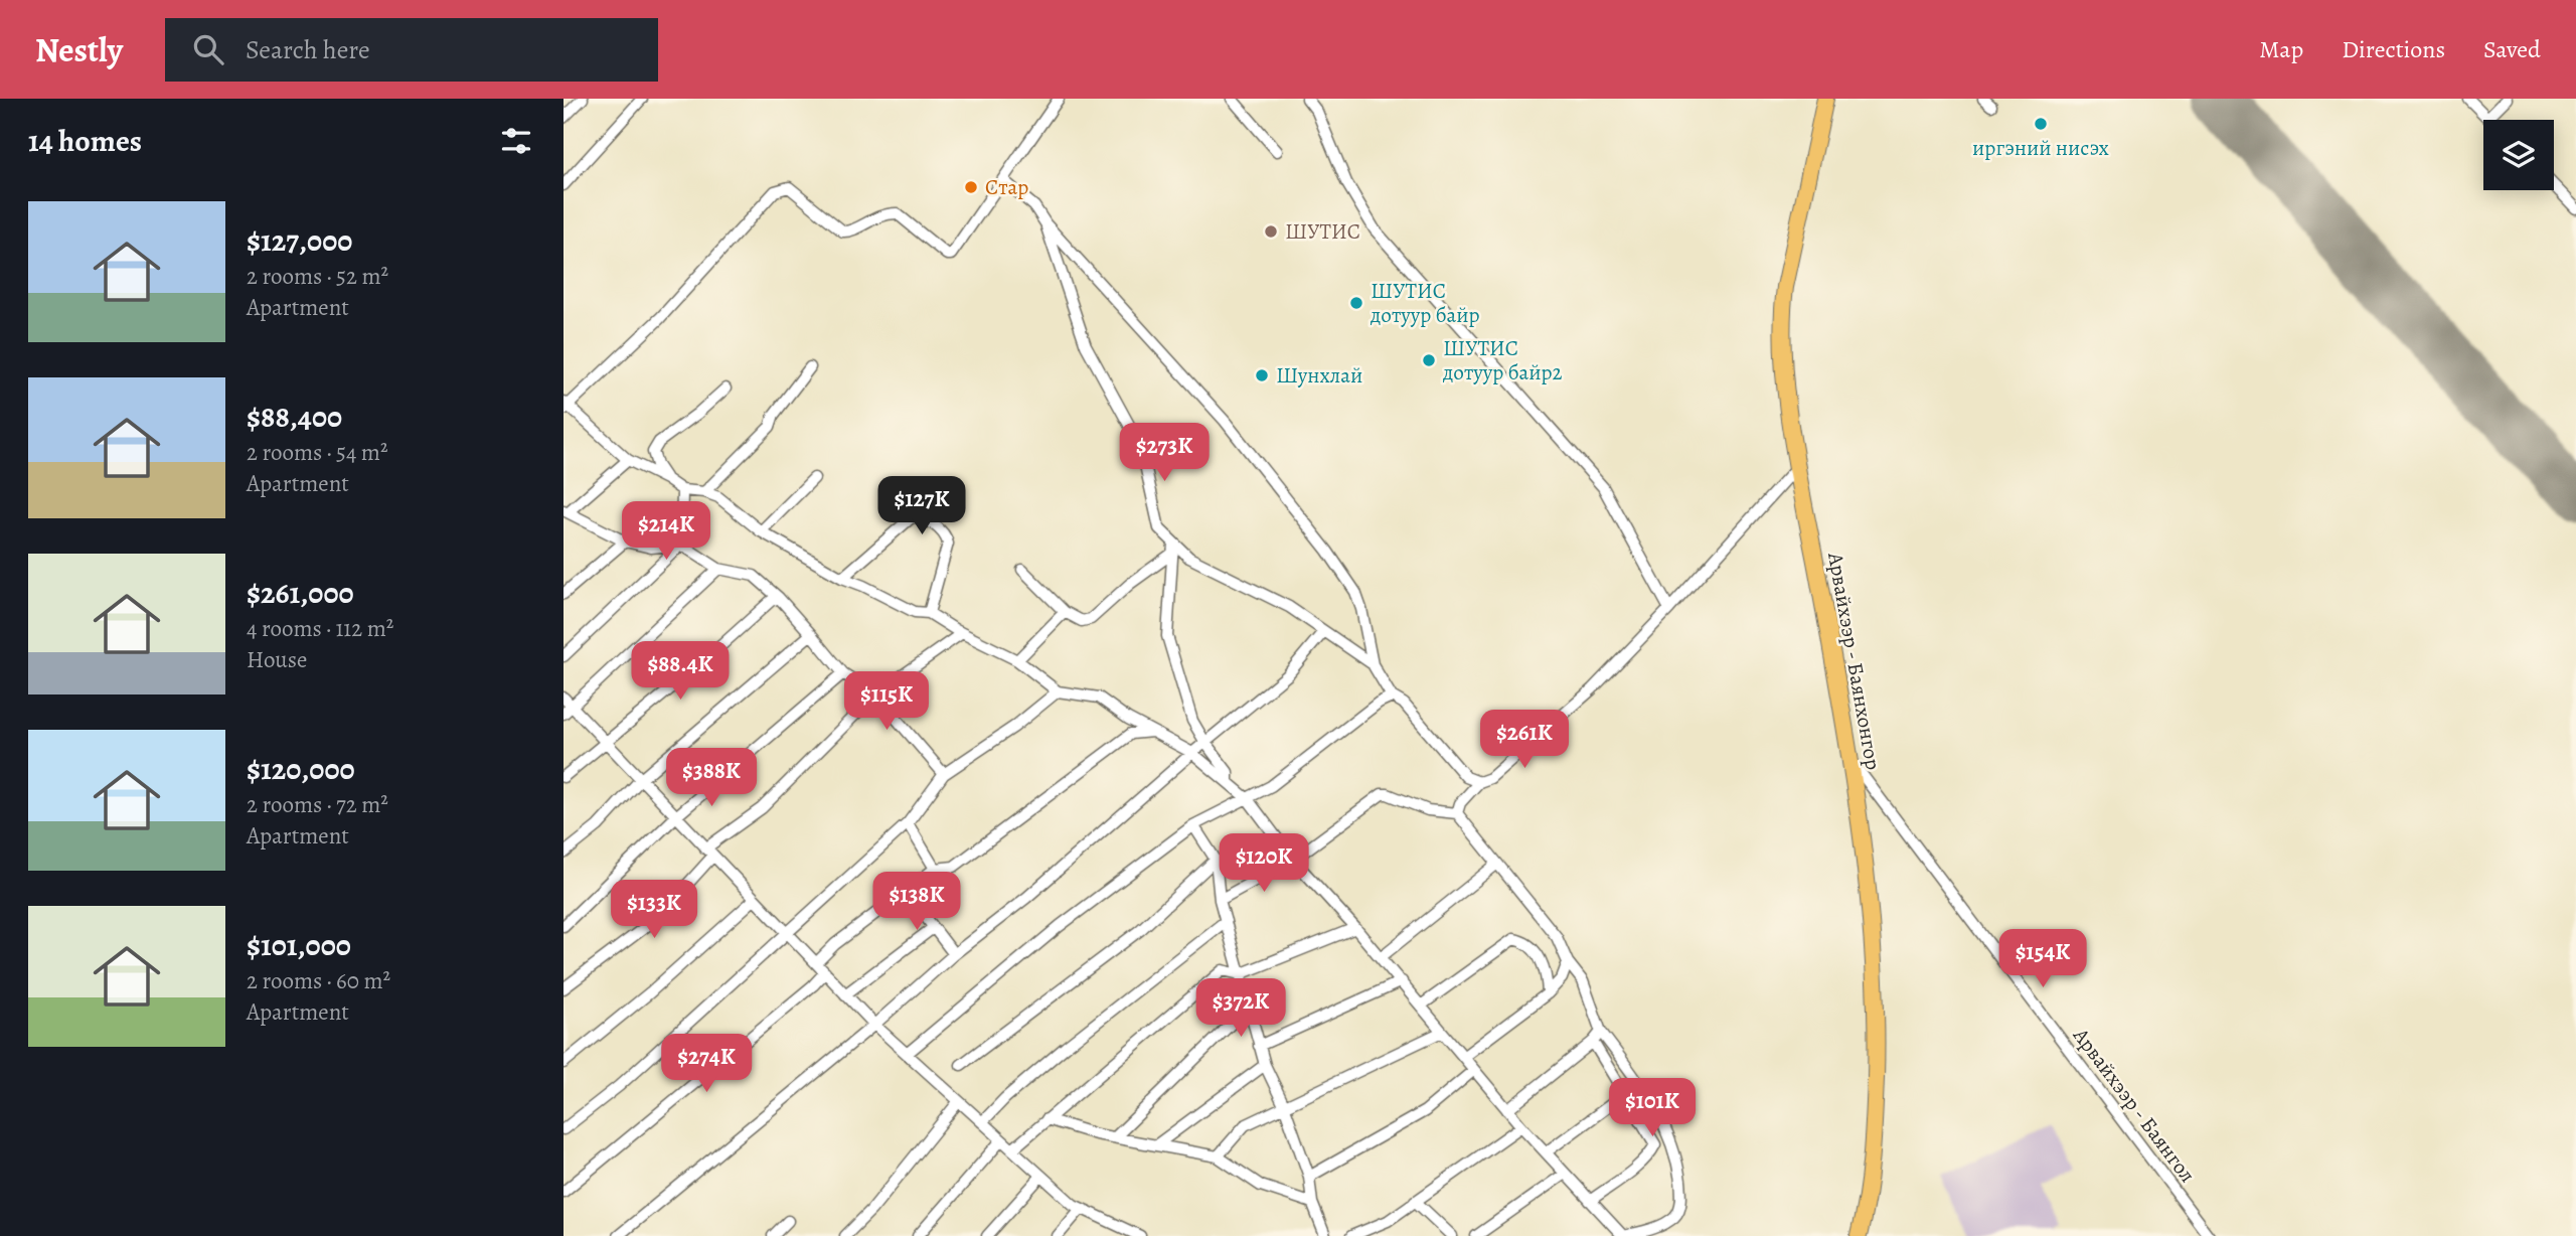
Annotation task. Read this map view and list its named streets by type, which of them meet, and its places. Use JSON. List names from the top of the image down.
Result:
{
  "streets": {
    "highway": ["Арвайхээр - Баянхонгор"],
    "street": ["Арвайхээр - Баянгол"]
  },
  "crossings": [
    ["Арвайхээр - Баянхонгор", "Арвайхээр - Баянгол"]
  ],
  "places": [
    "иргэний нисэх",
    "Стар",
    "ШУТИС",
    "ШУТИС дотуур байр",
    "ШУТИС дотуур байр2",
    "Шунхлай"
  ],
  "page": {
    "header": "Nestly",
    "search": "Search here",
    "nav": ["Map", "Directions", "Saved"],
    "heading": "14 homes",
    "list": [
      {
        "name": "$127,000",
        "note": "2 rooms · 52 m² · Apartment"
      },
      {
        "name": "$88,400",
        "note": "2 rooms · 54 m² · Apartment"
      },
      {
        "name": "$261,000",
        "note": "4 rooms · 112 m² · House"
      },
      {
        "name": "$120,000",
        "note": "2 rooms · 72 m² · Apartment"
      },
      {
        "name": "$101,000",
        "note": "2 rooms · 60 m² · Apartment"
      }
    ],
    "price": [
      "$273K",
      "$127K",
      "$214K",
      "$88.4K",
      "$115K",
      "$261K",
      "$388K",
      "$120K",
      "$138K",
      "$133K",
      "$154K",
      "$372K",
      "$274K",
      "$101K"
    ]
  }
}
